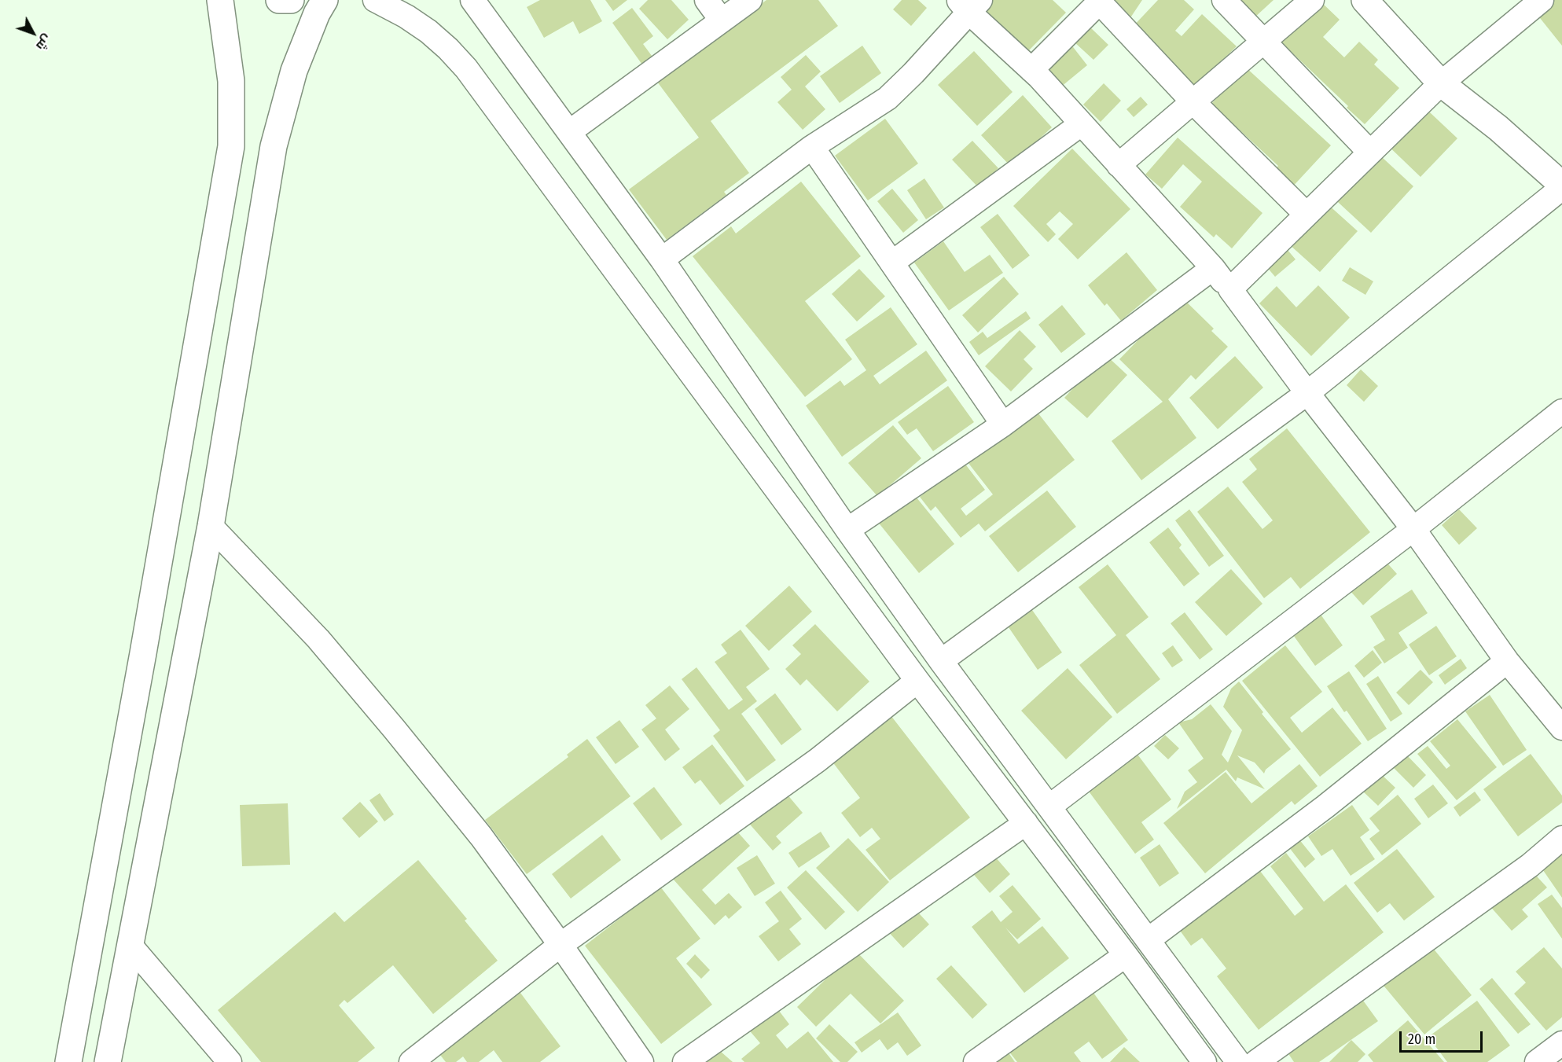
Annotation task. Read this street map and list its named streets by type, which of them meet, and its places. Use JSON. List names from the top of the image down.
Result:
{
  "scale_bar": "20 m",
  "north": "bottom right"
}
